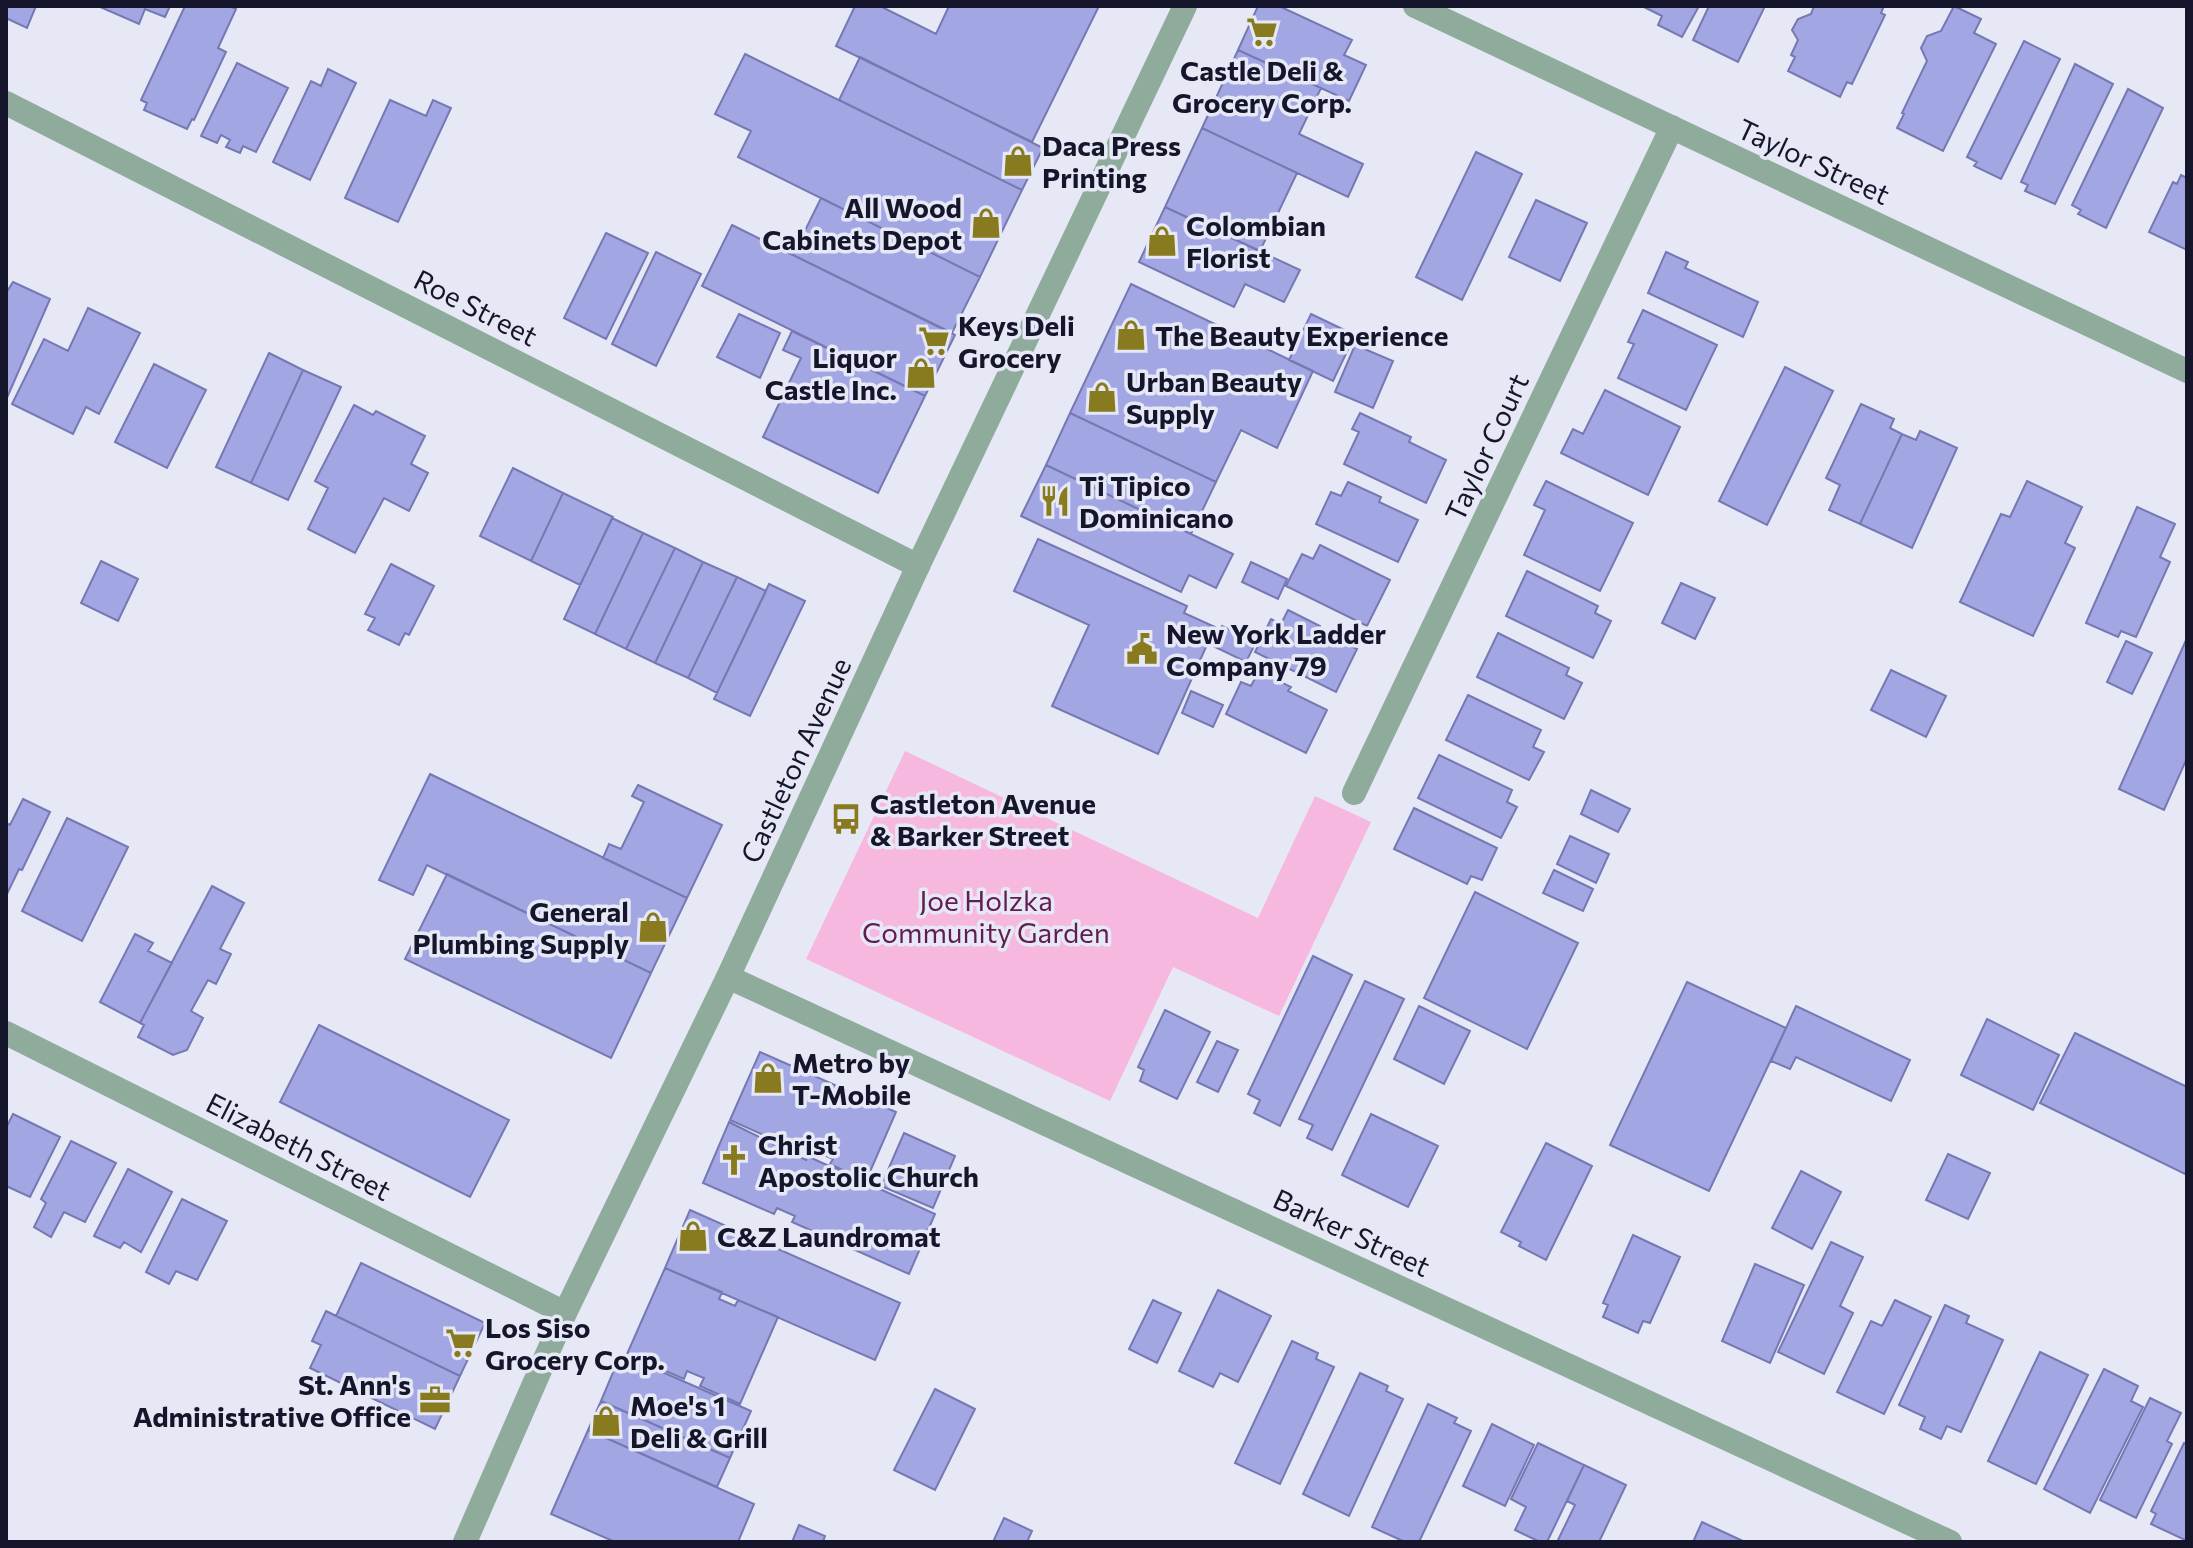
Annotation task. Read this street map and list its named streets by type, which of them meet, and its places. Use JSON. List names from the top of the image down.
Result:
{
  "streets": {
    "street": [
      "Taylor Street",
      "Roe Street",
      "Taylor Court",
      "Castleton Avenue",
      "Elizabeth Street",
      "Barker Street"
    ]
  },
  "crossings": [
    ["Taylor Street", "Taylor Court"],
    ["Roe Street", "Castleton Avenue"],
    ["Castleton Avenue", "Elizabeth Street"],
    ["Castleton Avenue", "Barker Street"]
  ],
  "parks": ["Joe Holzka Community Garden"],
  "places": {
    "supermarket": ["Castle Deli & Grocery Corp.", "Keys Deli Grocery", "Los Siso Grocery Corp."],
    "shop": [
      "Daca Press Printing",
      "All Wood Cabinets Depot",
      "Colombian Florist",
      "The Beauty Experience",
      "Liquor Castle Inc.",
      "Urban Beauty Supply",
      "General Plumbing Supply",
      "Metro by T-Mobile",
      "C&Z Laundromat",
      "Moe's 1 Deli & Grill"
    ],
    "restaurant": ["Ti Tipico Dominicano"],
    "public building": ["New York Ladder Company 79"],
    "bus stop": ["Castleton Avenue & Barker Street"],
    "church": ["Christ Apostolic Church"],
    "office": ["St. Ann's Administrative Office"]
  }
}
